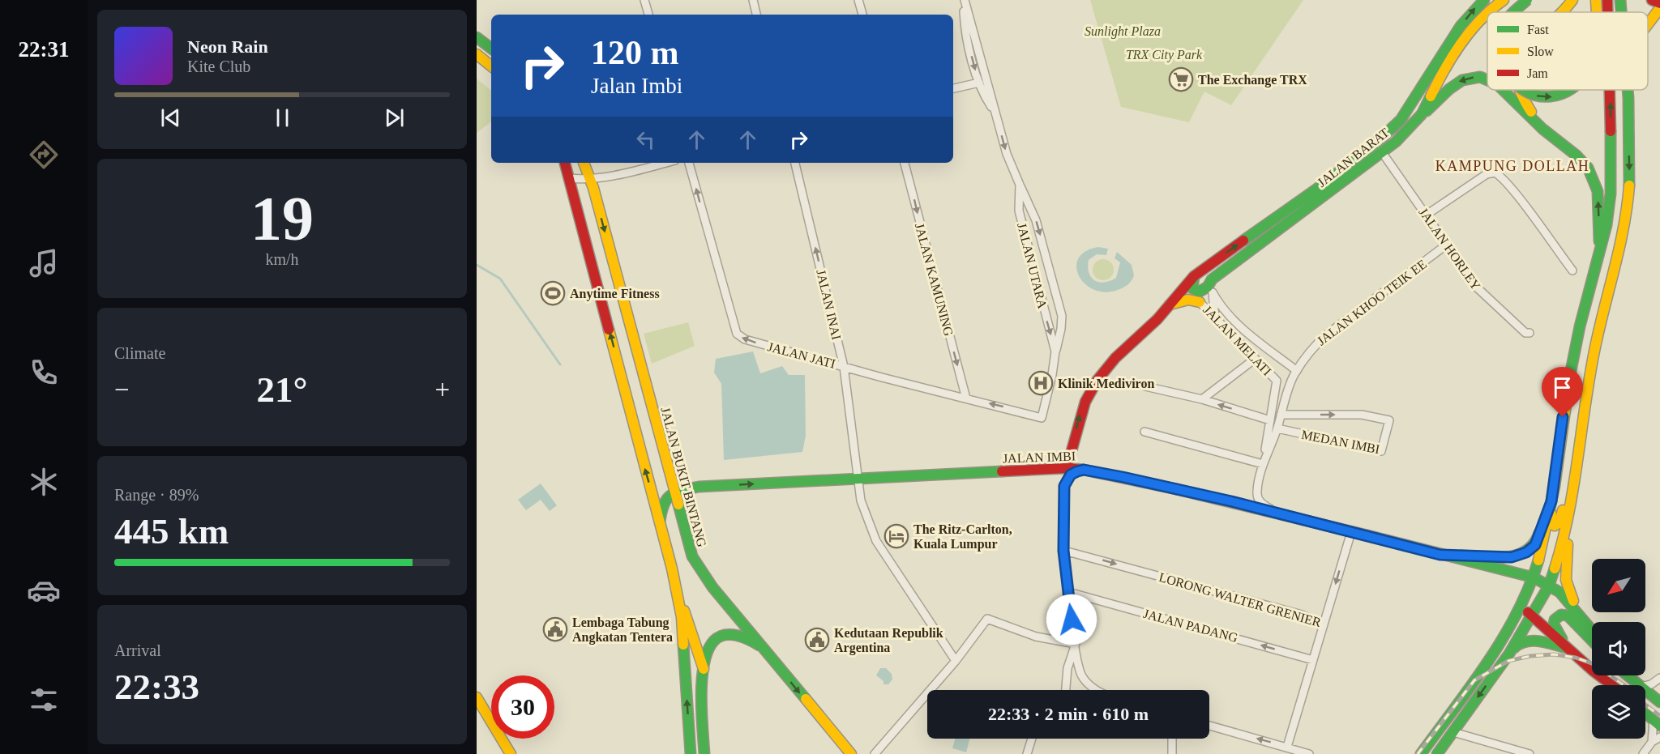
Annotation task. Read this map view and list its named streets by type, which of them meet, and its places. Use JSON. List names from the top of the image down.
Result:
{
  "streets": {
    "main road": ["JALAN BARAT", "JALAN IMBI", "JALAN BUKIT BINTANG"],
    "street": [
      "JALAN HORLEY",
      "JALAN UTARA",
      "JALAN KAMUNING",
      "JALAN KHOO TEIK EE",
      "JALAN INAI",
      "JALAN MELATI",
      "JALAN JATI",
      "MEDAN IMBI",
      "LORONG WALTER GRENIER",
      "JALAN PADANG"
    ]
  },
  "crossings": [
    ["JALAN BARAT", "JALAN HORLEY"],
    ["JALAN BARAT", "JALAN MELATI"],
    ["JALAN BARAT", "JALAN IMBI"],
    ["JALAN HORLEY", "JALAN KHOO TEIK EE"],
    ["JALAN UTARA", "JALAN JATI"],
    ["JALAN KAMUNING", "JALAN JATI"],
    ["JALAN KHOO TEIK EE", "JALAN MELATI"],
    ["JALAN KHOO TEIK EE", "MEDAN IMBI"],
    ["JALAN KHOO TEIK EE", "JALAN IMBI"],
    ["JALAN INAI", "JALAN JATI"],
    ["JALAN INAI", "JALAN IMBI"],
    ["JALAN IMBI", "JALAN BUKIT BINTANG"],
    ["JALAN IMBI", "LORONG WALTER GRENIER"]
  ],
  "one_way": [
    "JALAN KAMUNING",
    "JALAN INAI",
    "JALAN JATI",
    "JALAN PADANG"
  ],
  "districts": ["KAMPUNG DOLLAH"],
  "parks": ["Sunlight Plaza", "TRX City Park"],
  "places": {
    "supermarket": ["The Exchange TRX"],
    "sports": ["Anytime Fitness"],
    "hospital": ["Klinik Mediviron"],
    "hotel": ["The Ritz-Carlton, Kuala Lumpur"],
    "public building": ["Lembaga Tabung Angkatan Tentera", "Kedutaan Republik Argentina"]
  },
  "legend": ["Fast", "Slow", "Jam"],
  "north": "bottom left",
  "page": {
    "tabs": "22:31",
    "turn": ["120 m", "Jalan Imbi"],
    "song": ["Neon Rain", "Kite Club"],
    "tile": [
      ["19", "km/h"],
      "Climate",
      ["Range · 89%", "445 km"],
      ["Arrival", "22:33"]
    ],
    "heat": ["−", "21°", "+"],
    "limit": "30",
    "trip": "22:33 · 2 min · 610 m"
  }
}
